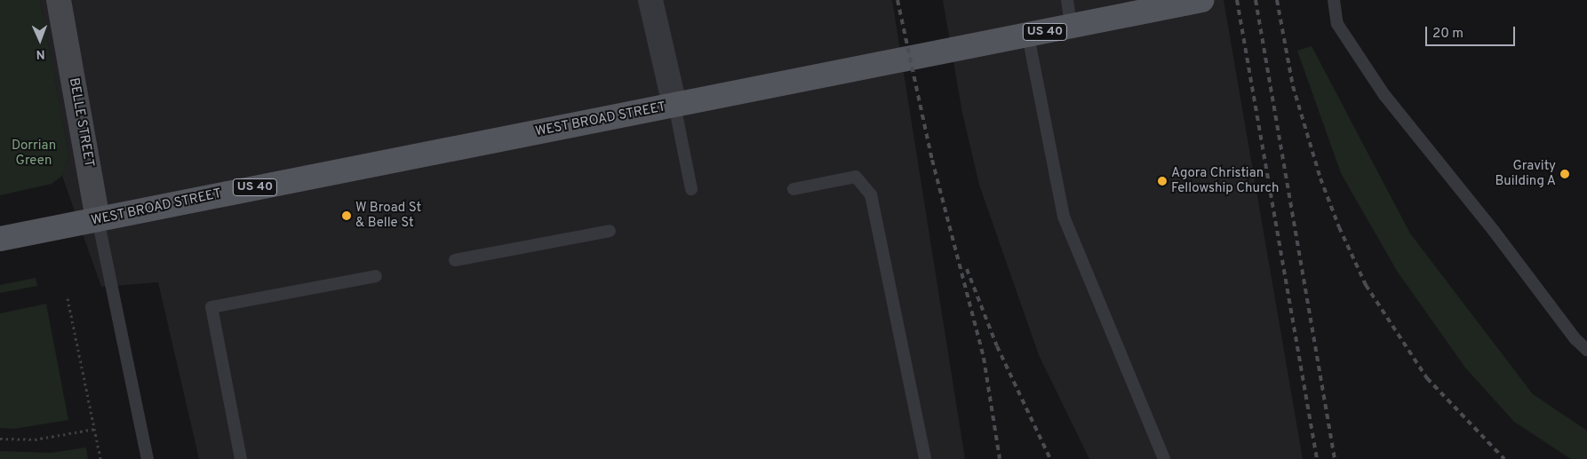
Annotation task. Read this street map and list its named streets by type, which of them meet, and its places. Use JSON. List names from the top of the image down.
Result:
{
  "streets": {
    "main road": ["US 40", "WEST BROAD STREET"],
    "street": ["BELLE STREET"]
  },
  "crossings": [
    ["WEST BROAD STREET", "BELLE STREET"]
  ],
  "parks": ["Dorrian Green"],
  "places": ["Gravity Building A", "Agora Christian Fellowship Church", "W Broad St & Belle St"],
  "scale_bar": "20 m",
  "north": "bottom"
}
